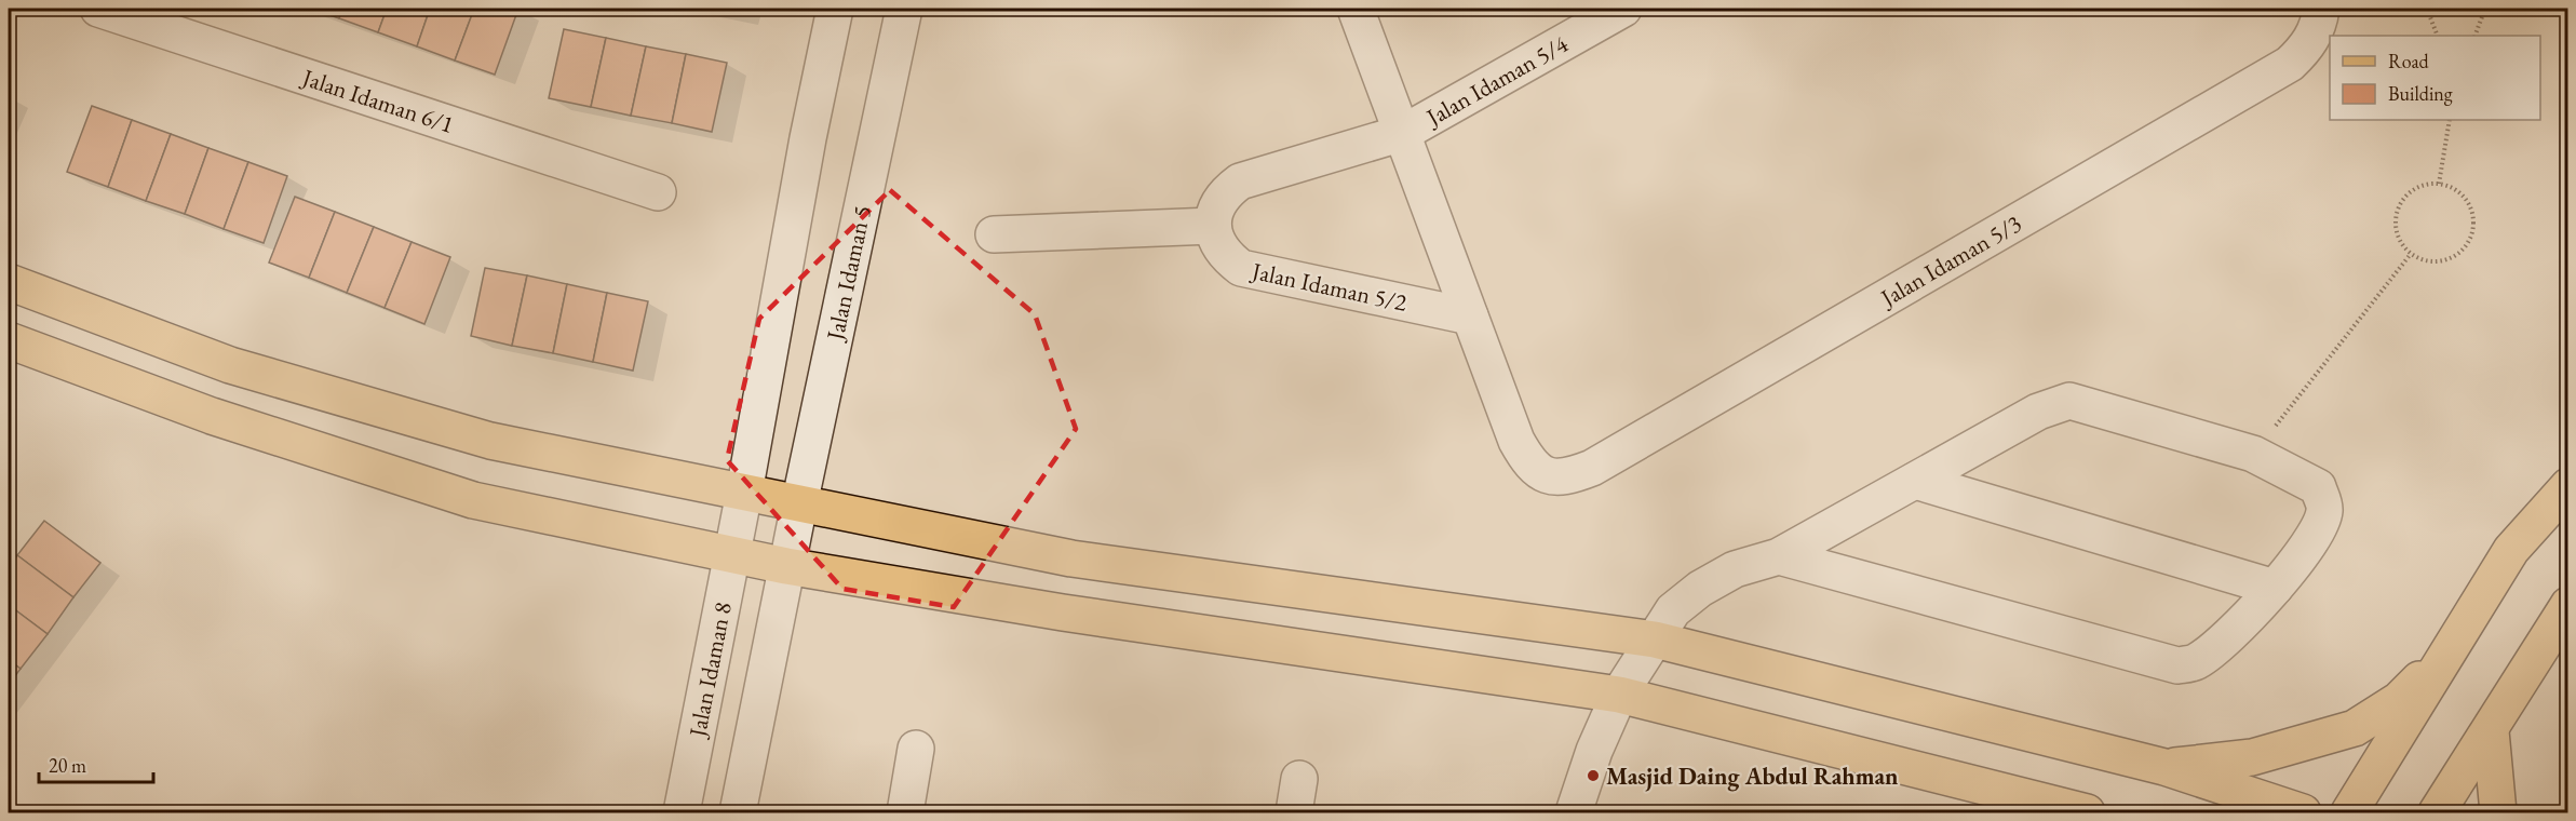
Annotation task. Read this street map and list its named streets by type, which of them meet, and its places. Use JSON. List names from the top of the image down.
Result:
{
  "streets": {
    "street": [
      "Jalan Idaman 5/4",
      "Jalan Idaman 6/1",
      "Jalan Idaman 5/3",
      "Jalan Idaman 5",
      "Jalan Idaman 5/2",
      "Jalan Idaman 8"
    ]
  },
  "crossings": [
    ["Jalan Idaman 5/4", "Jalan Idaman 5/3"],
    ["Jalan Idaman 5/3", "Jalan Idaman 5/2"]
  ],
  "places": ["Masjid Daing Abdul Rahman"],
  "legend": ["Road", "Building"],
  "scale_bar": "20 m"
}
